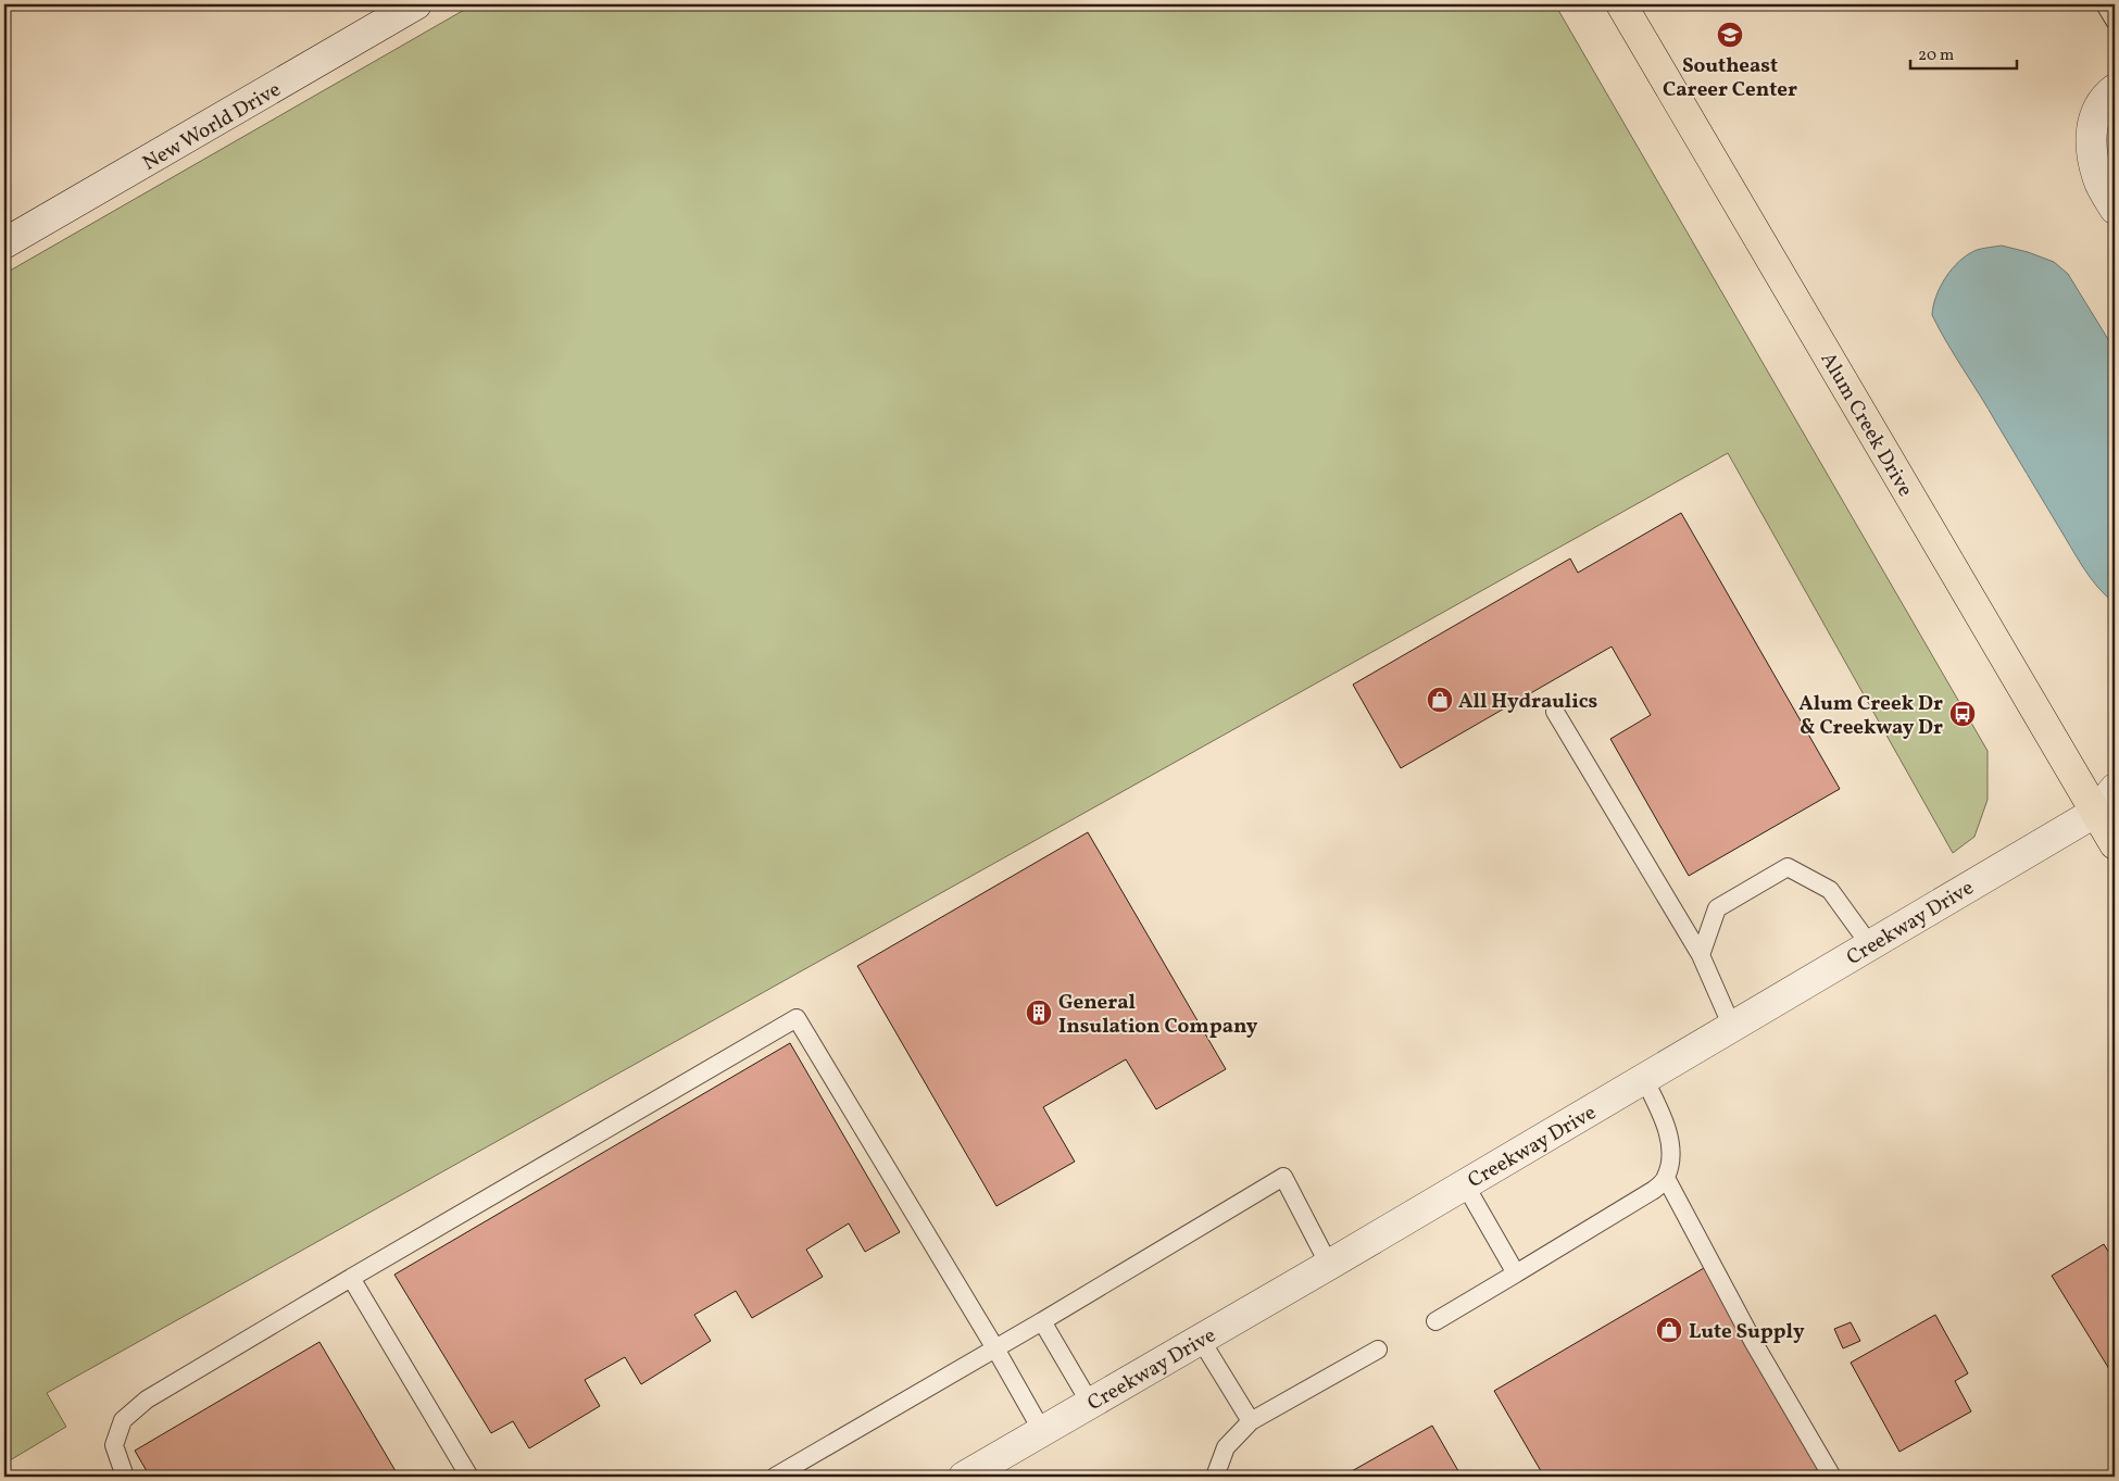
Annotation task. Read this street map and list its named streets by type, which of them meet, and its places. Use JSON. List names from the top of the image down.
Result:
{
  "streets": {
    "main road": ["Alum Creek Drive"],
    "street": ["New World Drive", "Creekway Drive"]
  },
  "crossings": [
    ["Alum Creek Drive", "Creekway Drive"]
  ],
  "places": {
    "school or university": ["Southeast Career Center"],
    "shop": ["All Hydraulics", "Lute Supply"],
    "bus stop": ["Alum Creek Dr & Creekway Dr"],
    "building": ["General Insulation Company"]
  },
  "scale_bar": "20 m"
}
